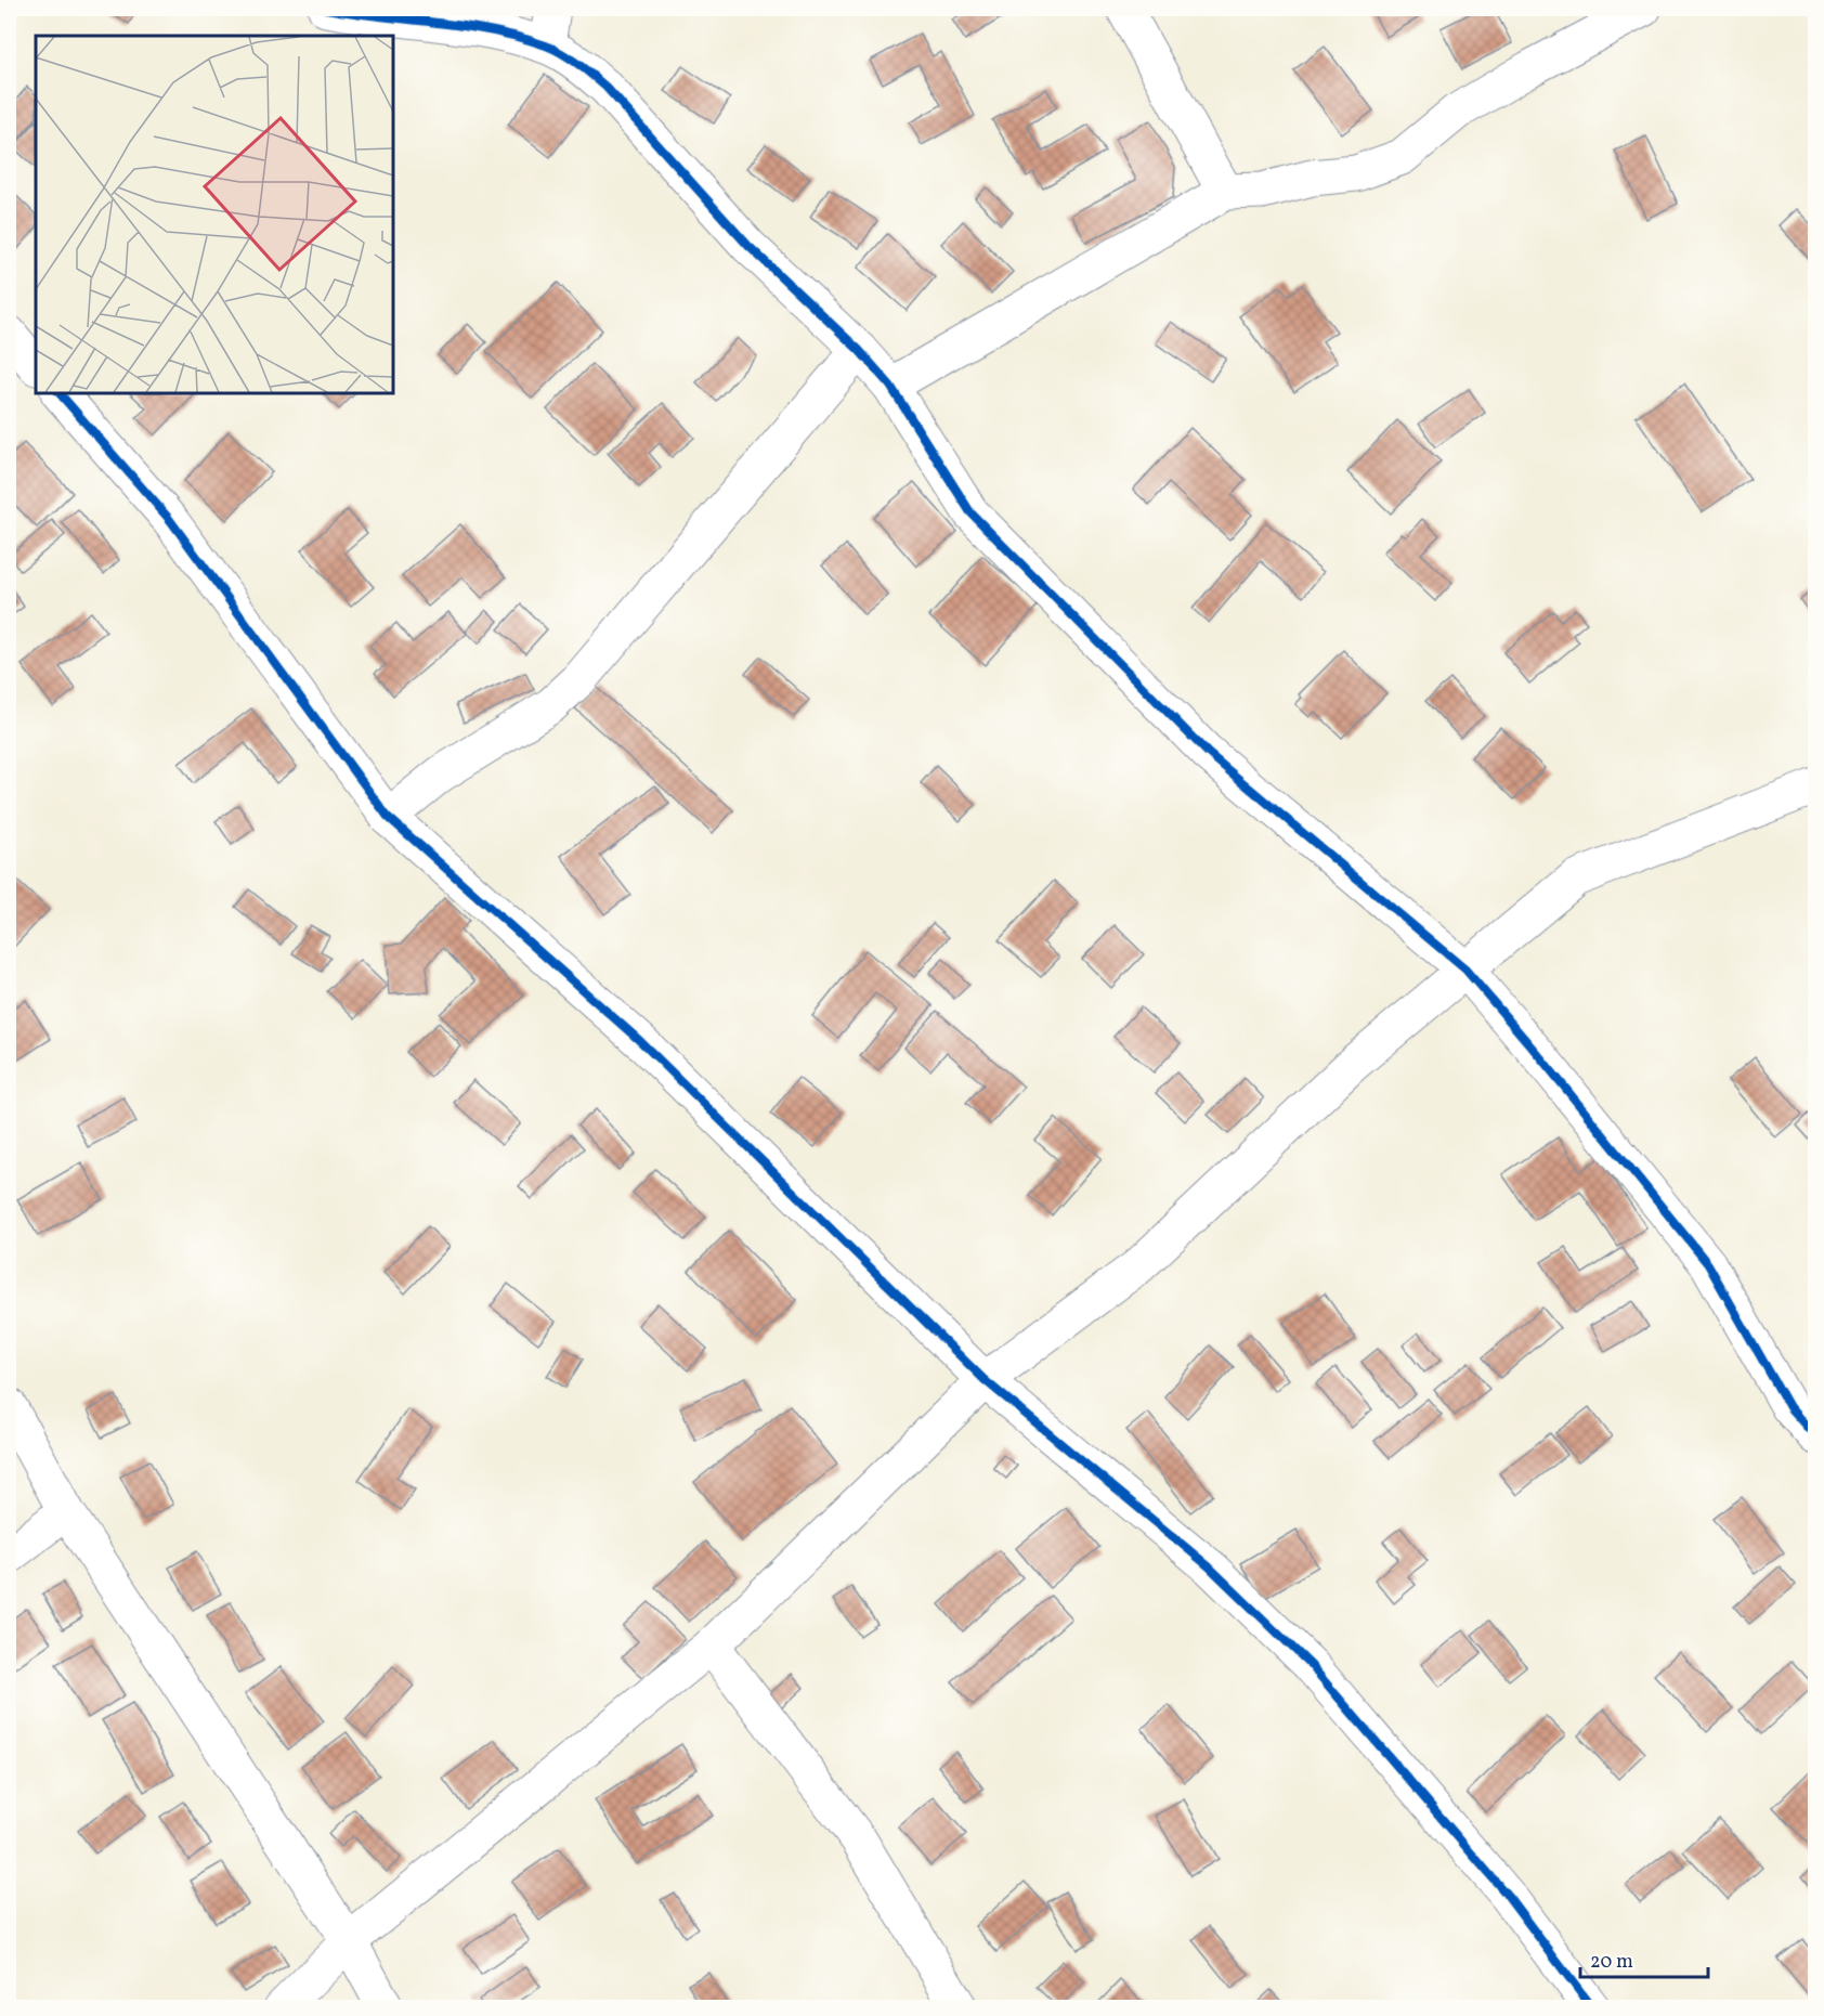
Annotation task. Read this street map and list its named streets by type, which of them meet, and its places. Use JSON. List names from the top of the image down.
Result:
{
  "scale_bar": "20 m"
}
